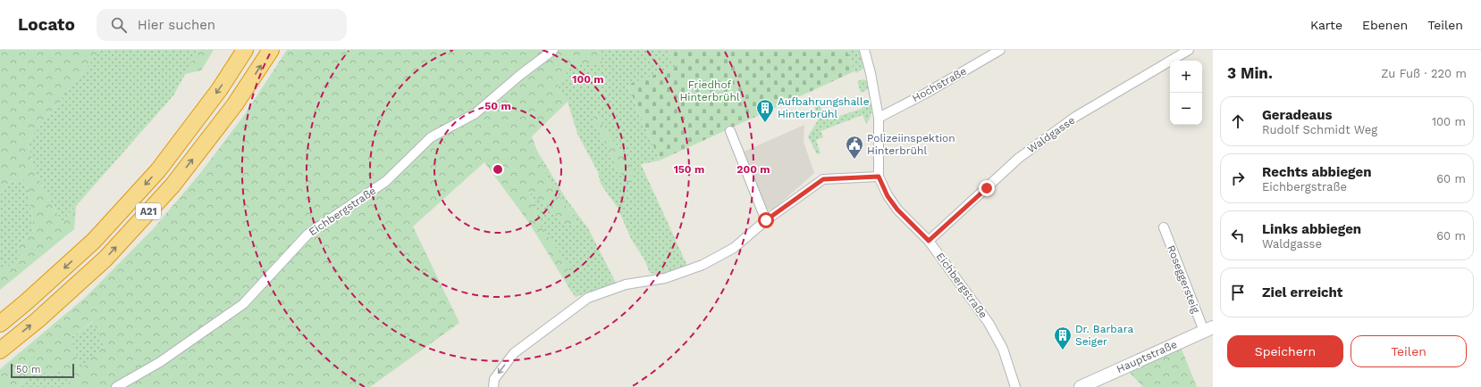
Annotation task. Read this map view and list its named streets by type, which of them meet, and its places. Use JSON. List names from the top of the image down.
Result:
{
  "streets": {
    "highway": ["A21"],
    "main road": ["Hauptstraße"],
    "street": [
      "Hochstraße",
      "Waldgasse",
      "Eichbergstraße",
      "Roseggersteig"
    ]
  },
  "crossings": [
    ["Hochstraße", "Eichbergstraße"],
    ["Waldgasse", "Eichbergstraße"],
    ["Roseggersteig", "Hauptstraße"]
  ],
  "parks": ["Friedhof Hinterbrühl"],
  "places": {
    "building": ["Aufbahrungshalle Hinterbrühl", "Dr. Barbara Seiger"],
    "public building": ["Polizeiinspektion Hinterbrühl"]
  },
  "scale_bar": "50 m",
  "page": {
    "header": "Locato",
    "search": "Hier suchen",
    "nav": ["Karte", "Ebenen", "Teilen"],
    "heading": ["3 Min.", "Zu Fuß · 220 m"],
    "map_buttons": ["+", "−"],
    "list": [
      ["Geradeaus", "Rudolf Schmidt Weg", "100 m"],
      ["Rechts abbiegen", "Eichbergstraße", "60 m"],
      ["Links abbiegen", "Waldgasse", "60 m"],
      "Ziel erreicht"
    ],
    "buttons": ["Speichern", "Teilen"],
    "scale": "50 m"
  },
  "rings": [
    "100 m",
    "50 m",
    "150 m",
    "200 m"
  ]
}
